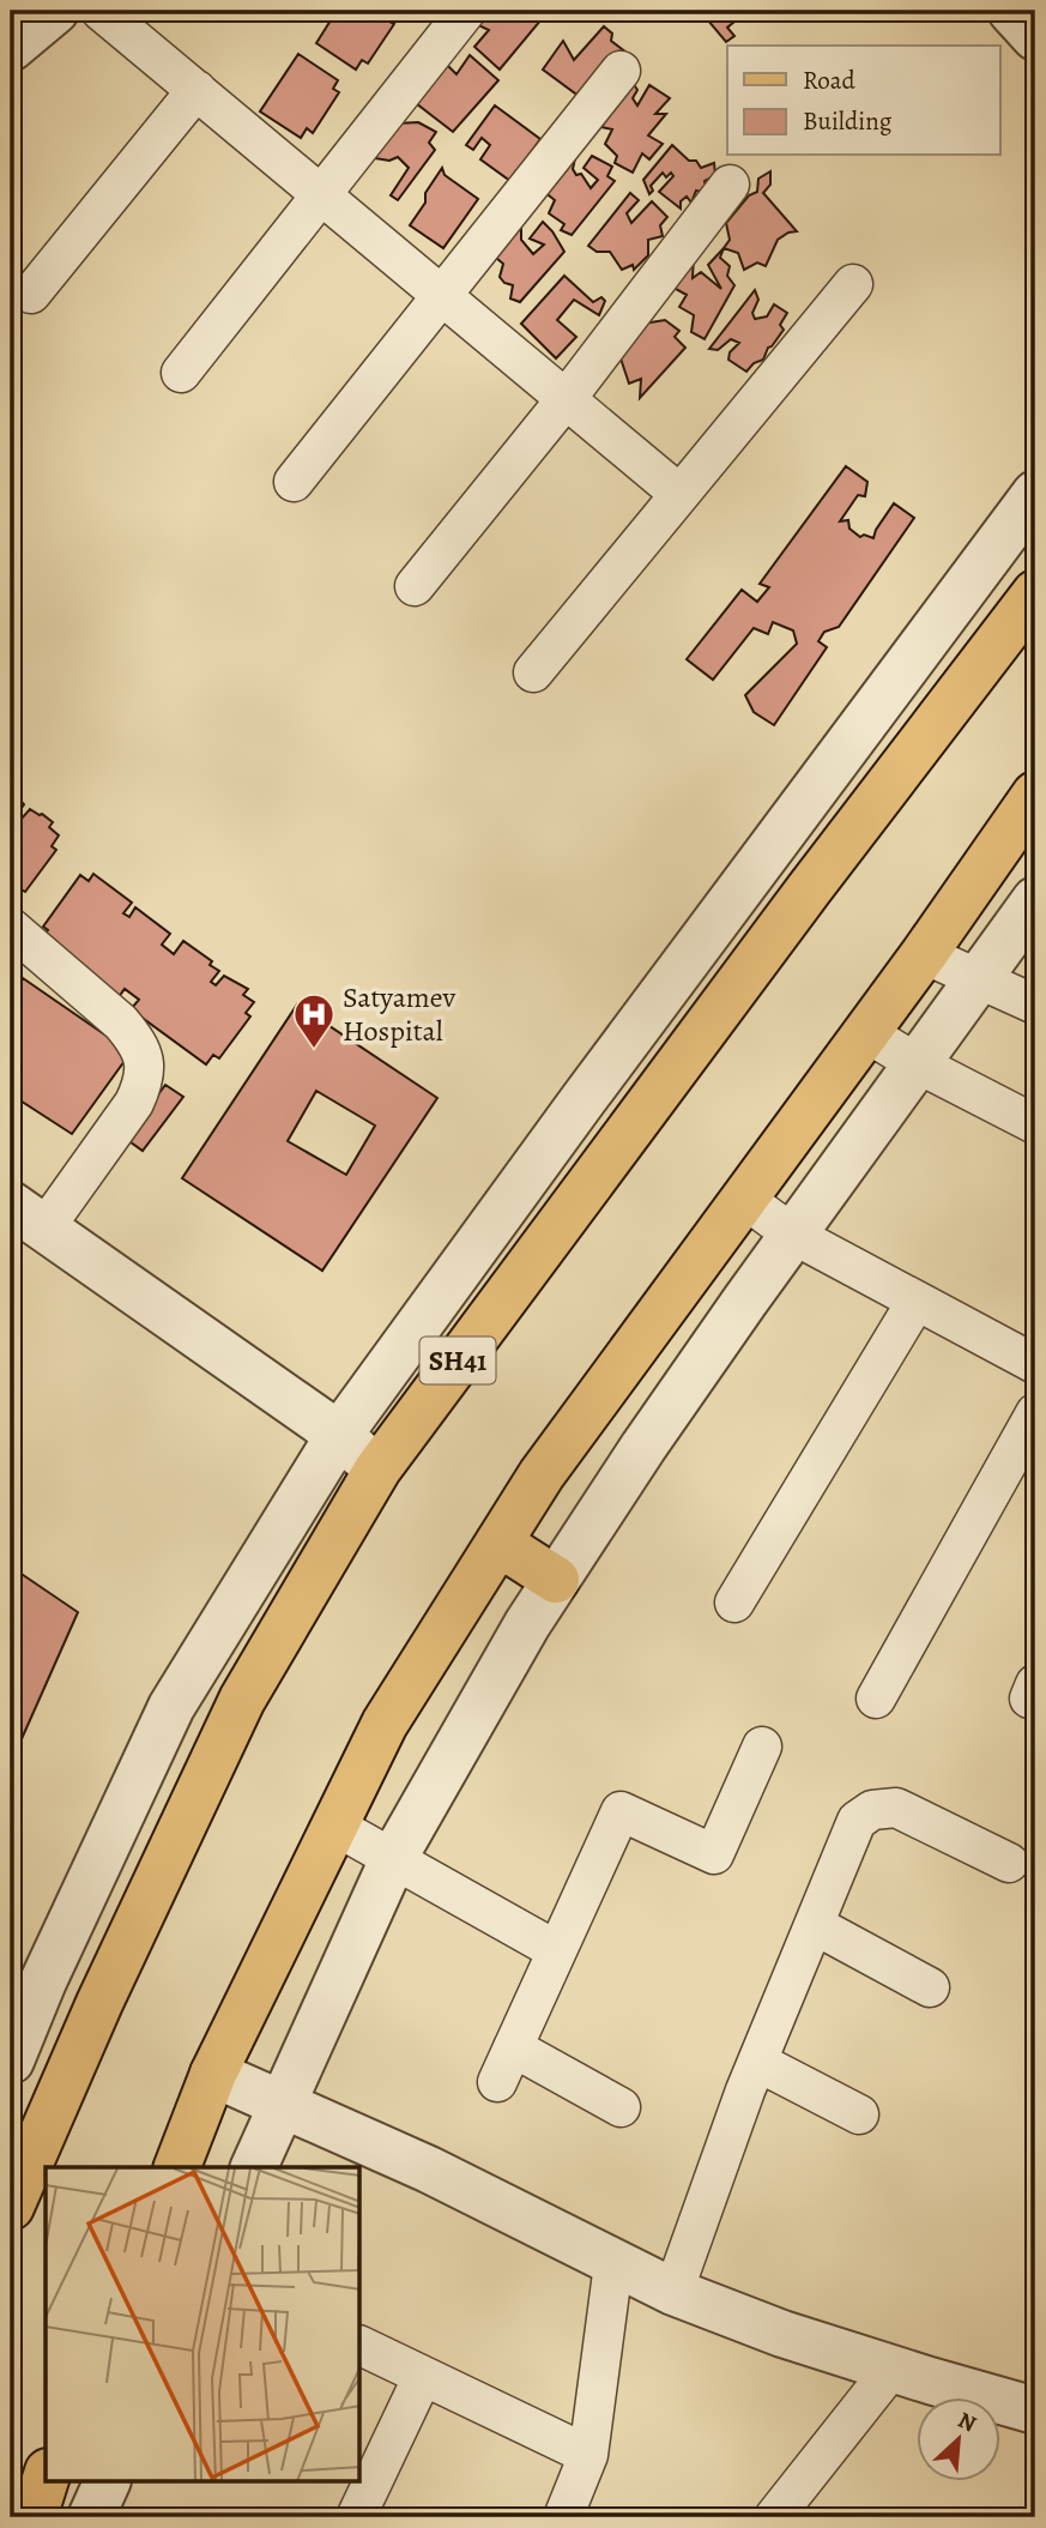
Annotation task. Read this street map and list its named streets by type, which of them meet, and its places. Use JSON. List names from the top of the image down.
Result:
{
  "streets": {
    "main road": ["SH41"]
  },
  "places": {
    "hospital": ["Satyamev Hospital"]
  },
  "legend": ["Road", "Building"],
  "north": "top right"
}
